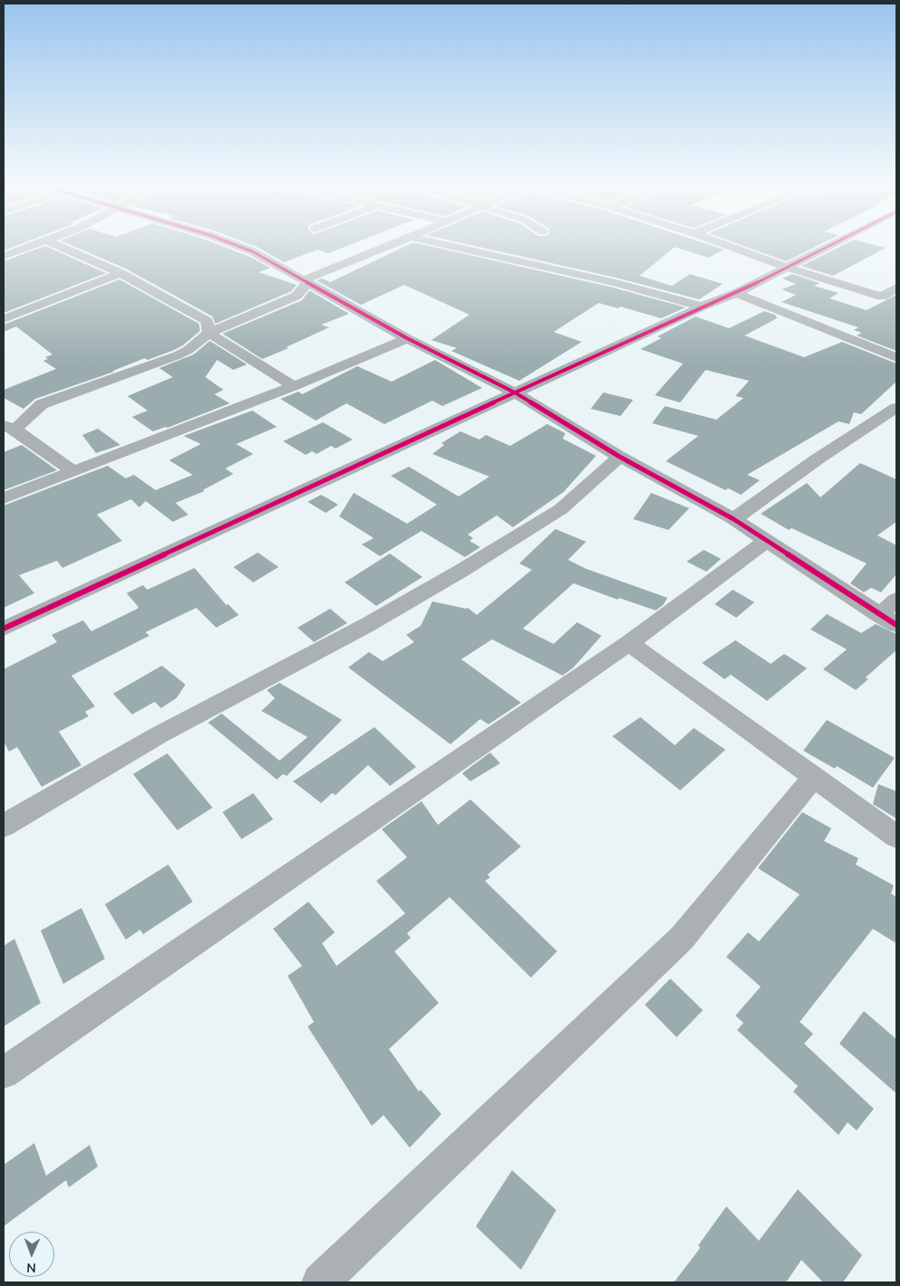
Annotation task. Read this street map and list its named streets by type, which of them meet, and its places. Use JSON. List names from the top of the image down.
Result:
{
  "north": "bottom"
}
